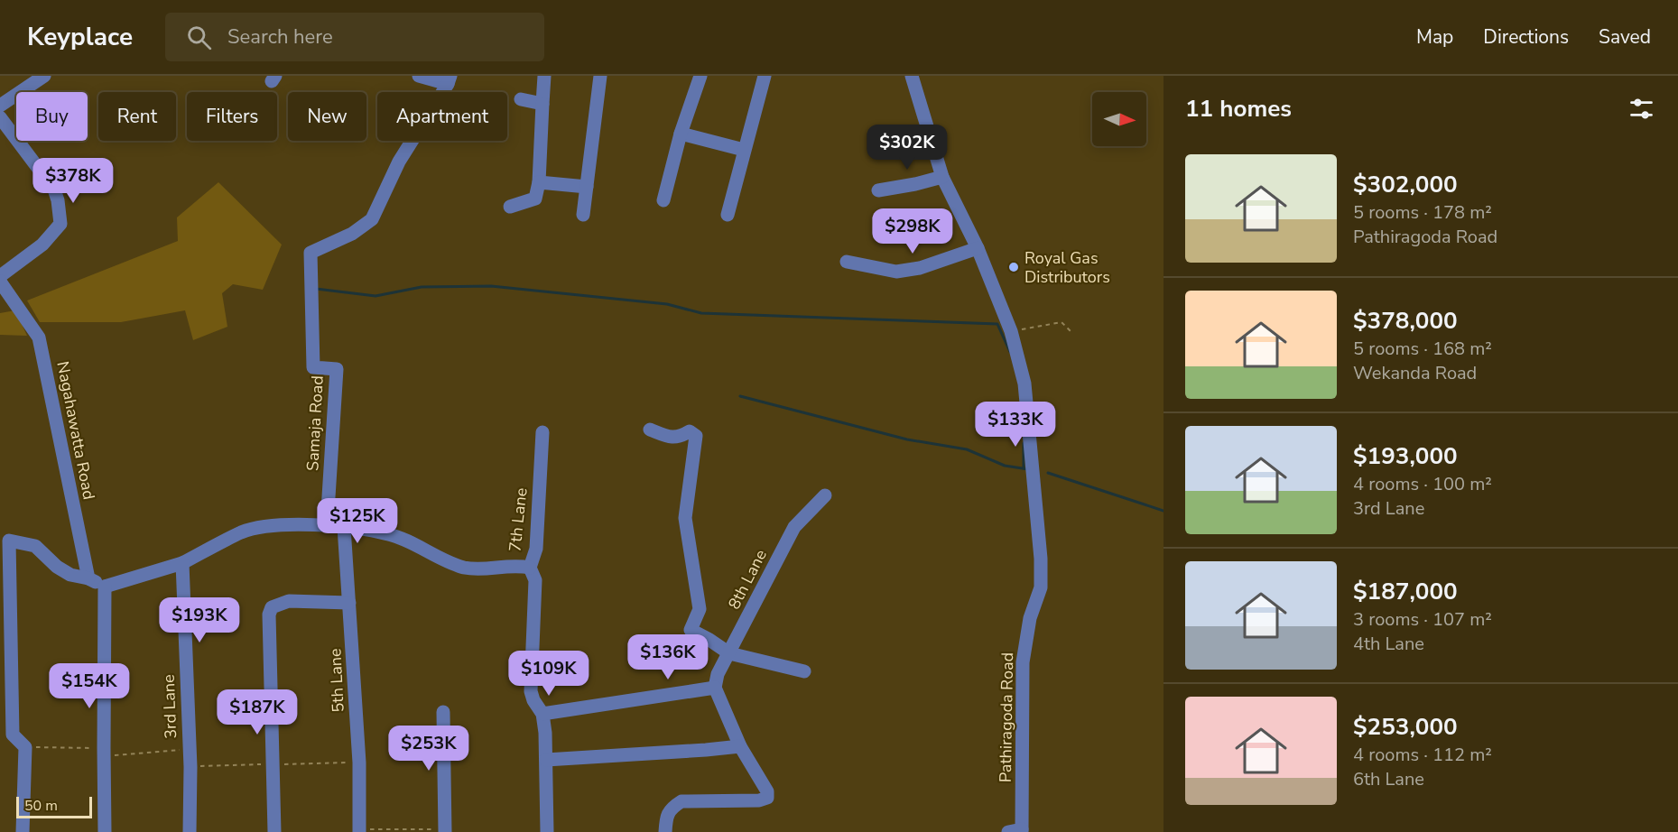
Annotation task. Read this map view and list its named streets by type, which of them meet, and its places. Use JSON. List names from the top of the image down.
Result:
{
  "streets": {
    "street": [
      "Samaja Road",
      "Nagahawatta Road",
      "7th Lane",
      "8th Lane",
      "5th Lane",
      "3rd Lane",
      "Pathiragoda Road"
    ]
  },
  "places": ["Royal Gas Distributors"],
  "scale_bar": "50 m",
  "north": "right",
  "page": {
    "header": "Keyplace",
    "search": "Search here",
    "nav": ["Map", "Directions", "Saved"],
    "heading": "11 homes",
    "chip": [
      "Buy",
      "Rent",
      "Filters",
      "New",
      "Apartment"
    ],
    "price": [
      "$302K",
      "$378K",
      "$298K",
      "$133K",
      "$125K",
      "$193K",
      "$136K",
      "$109K",
      "$154K",
      "$187K",
      "$253K"
    ],
    "list": [
      {
        "name": "$302,000",
        "note": "5 rooms · 178 m² · Pathiragoda Road"
      },
      {
        "name": "$378,000",
        "note": "5 rooms · 168 m² · Wekanda Road"
      },
      {
        "name": "$193,000",
        "note": "4 rooms · 100 m² · 3rd Lane"
      },
      {
        "name": "$187,000",
        "note": "3 rooms · 107 m² · 4th Lane"
      },
      {
        "name": "$253,000",
        "note": "4 rooms · 112 m² · 6th Lane"
      }
    ],
    "scale": "50 m"
  }
}
